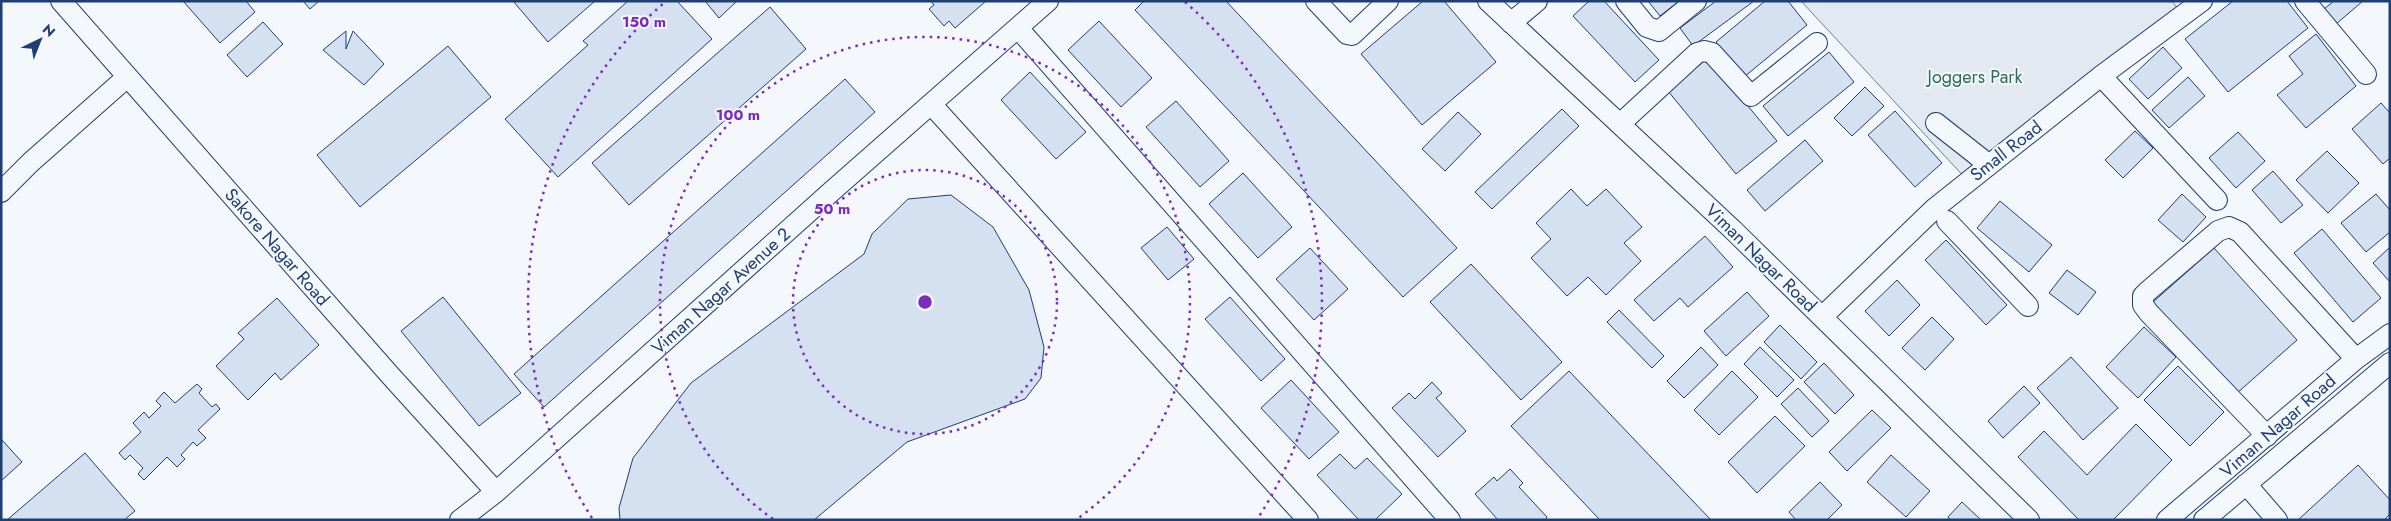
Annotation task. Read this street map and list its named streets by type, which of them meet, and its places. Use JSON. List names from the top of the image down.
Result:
{
  "streets": {
    "street": [
      "Small Road",
      "Sakore Nagar Road",
      "Viman Nagar Road",
      "Viman Nagar Avenue 2"
    ]
  },
  "crossings": [
    ["Small Road", "Viman Nagar Road"],
    ["Sakore Nagar Road", "Viman Nagar Avenue 2"]
  ],
  "parks": ["Joggers Park"],
  "north": "top right",
  "rings": ["150 m", "100 m", "50 m"]
}
